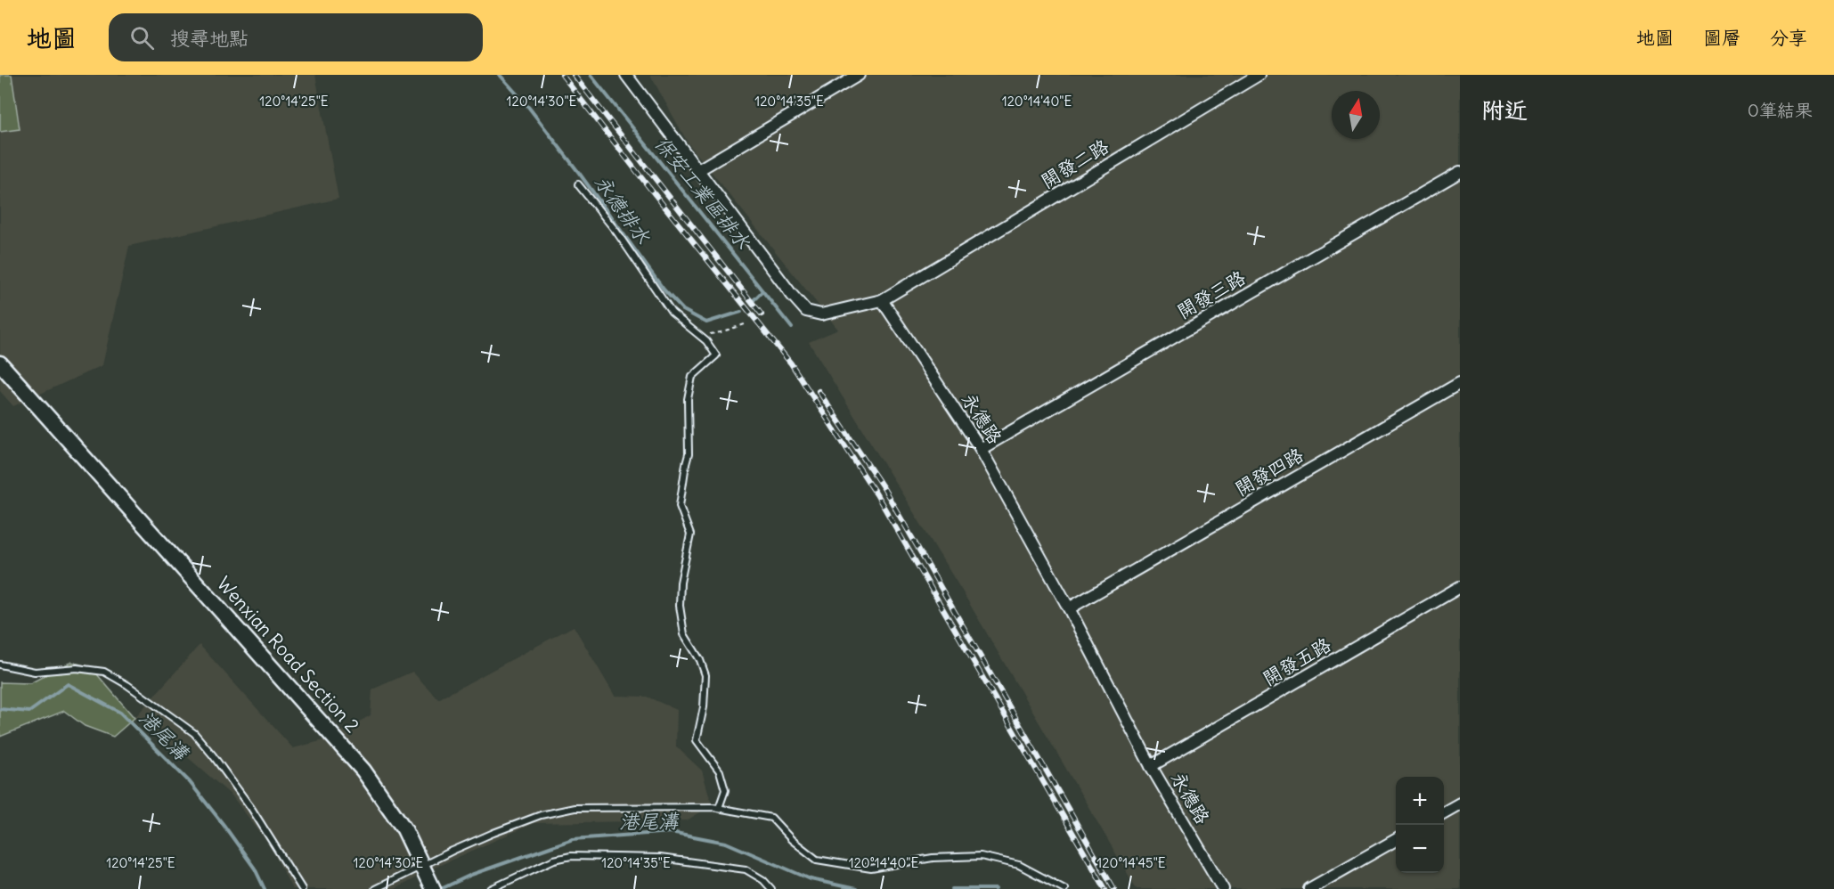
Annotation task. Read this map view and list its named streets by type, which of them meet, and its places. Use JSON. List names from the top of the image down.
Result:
{
  "streets": {
    "street": [
      "開發二路",
      "開發三路",
      "永德路",
      "開發四路",
      "Wenxian Road Section 2",
      "開發五路"
    ]
  },
  "crossings": [
    ["開發二路", "永德路"],
    ["開發三路", "永德路"],
    ["永德路", "開發四路"],
    ["永德路", "開發五路"]
  ],
  "water": ["保安工業區排水", "永德排水", "港尾溝"],
  "north": "top",
  "page": {
    "header": "地圖",
    "search": "搜尋地點",
    "nav": ["地圖", "圖層", "分享"],
    "heading": ["附近", "0筆結果"],
    "map_buttons": ["+", "−"]
  },
  "coordinates": [
    "120°14'25\"E",
    "120°14'30\"E",
    "120°14'35\"E",
    "120°14'40\"E",
    "120°14'45\"E"
  ]
}
